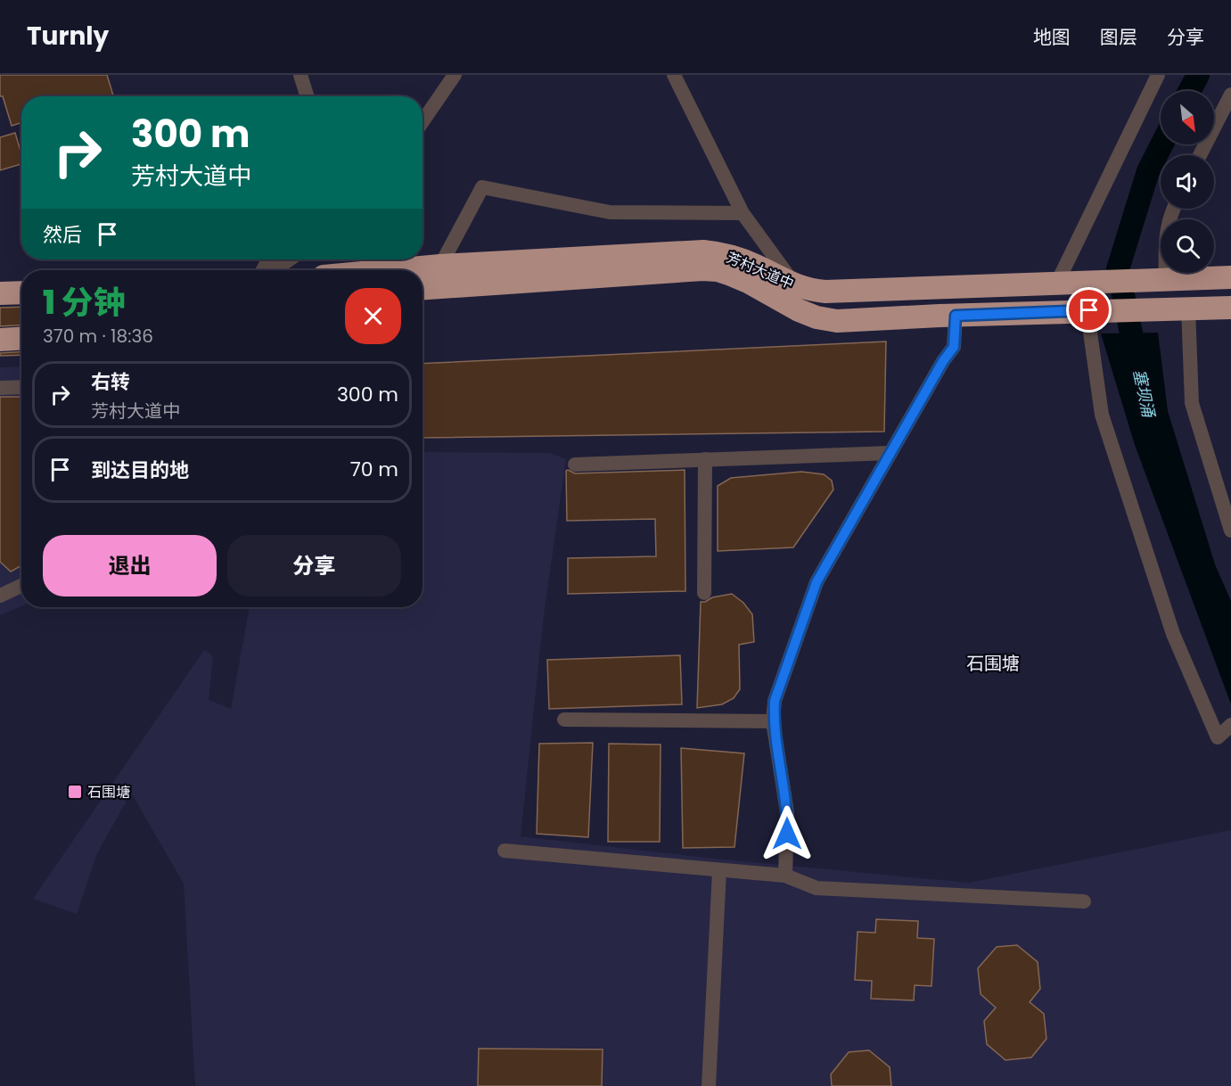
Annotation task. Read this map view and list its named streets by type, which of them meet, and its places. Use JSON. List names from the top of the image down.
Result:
{
  "streets": {
    "highway": ["芳村大道中"]
  },
  "districts": ["石围塘"],
  "water": ["塞坝涌"],
  "places": {
    "transit": ["石围塘"]
  },
  "north": "bottom right",
  "page": {
    "header": "Turnly",
    "nav": ["地图", "图层", "分享"],
    "turn": ["300 m", "芳村大道中"],
    "then": "然后",
    "heading": ["1 分钟", "370 m · 18:36"],
    "list": [
      {
        "name": "右转",
        "note": "芳村大道中",
        "value": "300 m"
      },
      {
        "name": "到达目的地",
        "value": "70 m"
      }
    ],
    "buttons": ["退出", "分享"]
  }
}
